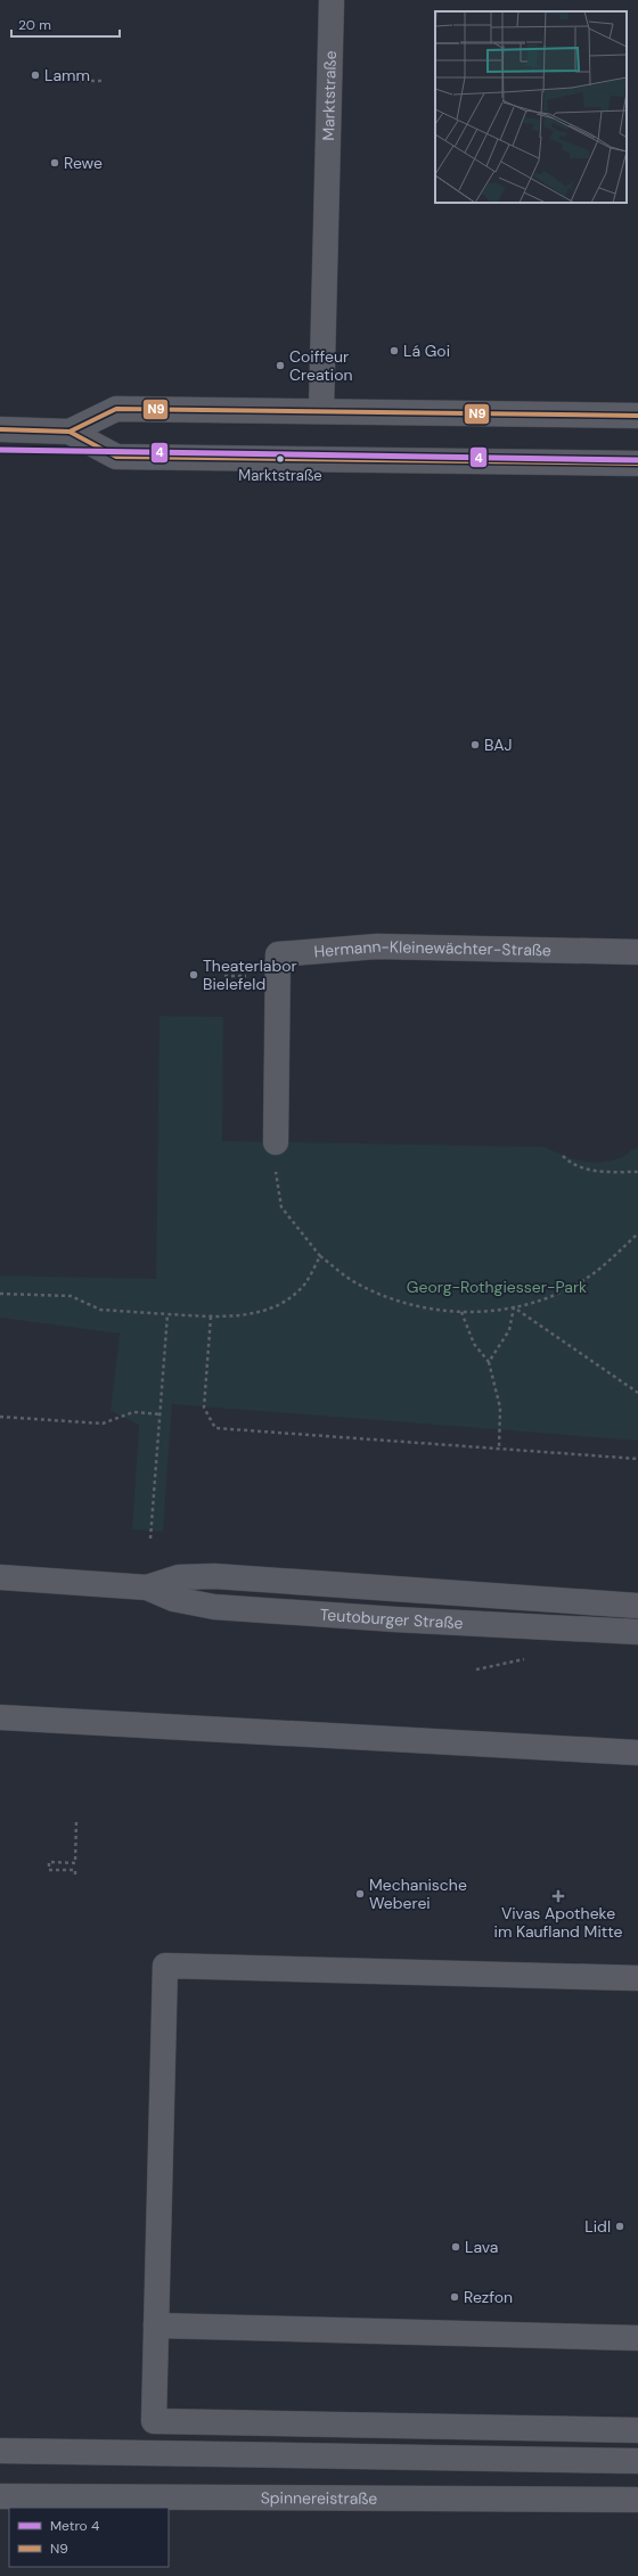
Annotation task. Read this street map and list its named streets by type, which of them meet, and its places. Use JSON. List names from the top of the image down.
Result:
{
  "streets": {
    "street": [
      "Marktstraße",
      "Hermann-Kleinewächter-Straße",
      "Teutoburger Straße",
      "Spinnereistraße"
    ]
  },
  "parks": ["Georg-Rothgiesser-Park"],
  "places": {
    "other": [
      "Lamm",
      "Rewe",
      "Lá Goi",
      "Coiffeur Creation",
      "Marktstraße",
      "BAJ",
      "Theaterlabor Bielefeld",
      "Mechanische Weberei",
      "Lidl",
      "Lava",
      "Rezfon"
    ],
    "health": ["Vivas Apotheke im Kaufland Mitte"]
  },
  "lines": ["transit line N9", "metro line 4"],
  "legend": ["Metro 4", "N9"],
  "scale_bar": "20 m"
}
